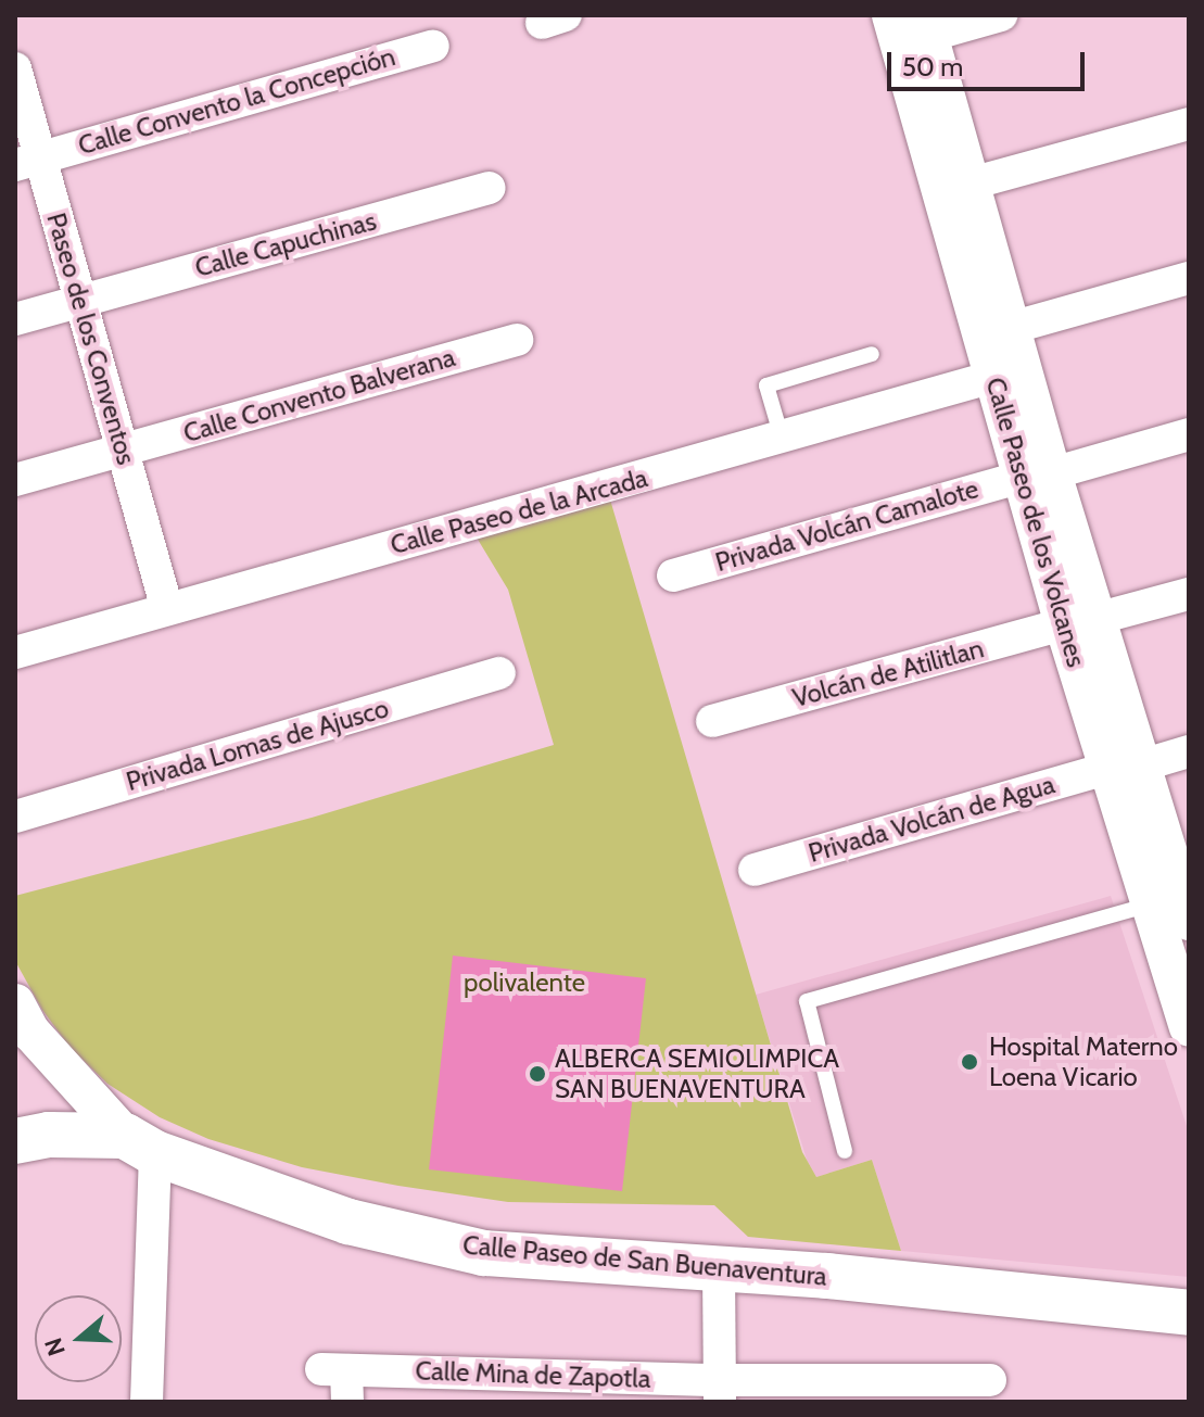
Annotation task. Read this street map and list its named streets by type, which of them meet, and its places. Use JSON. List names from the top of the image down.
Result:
{
  "streets": {
    "main road": ["Calle Paseo de San Buenaventura"],
    "street": [
      "Calle Convento la Concepción",
      "Calle Capuchinas",
      "Paseo de los Conventos",
      "Calle Convento Balverana",
      "Calle Paseo de la Arcada",
      "Calle Paseo de los Volcanes",
      "Privada Volcán Camalote",
      "Volcán de Atilitlan",
      "Privada Lomas de Ajusco",
      "Privada Volcán de Agua",
      "Calle Mina de Zapotla"
    ]
  },
  "crossings": [
    ["Calle Convento la Concepción", "Paseo de los Conventos"],
    ["Calle Capuchinas", "Paseo de los Conventos"],
    ["Paseo de los Conventos", "Calle Convento Balverana"],
    ["Paseo de los Conventos", "Calle Paseo de la Arcada"],
    ["Calle Paseo de la Arcada", "Calle Paseo de los Volcanes"],
    ["Calle Paseo de los Volcanes", "Privada Volcán Camalote"],
    ["Calle Paseo de los Volcanes", "Volcán de Atilitlan"],
    ["Calle Paseo de los Volcanes", "Privada Volcán de Agua"]
  ],
  "parks": ["polivalente"],
  "places": ["Hospital Materno Loena Vicario", "ALBERCA SEMIOLIMPICA SAN BUENAVENTURA"],
  "scale_bar": "50 m",
  "north": "left"
}
